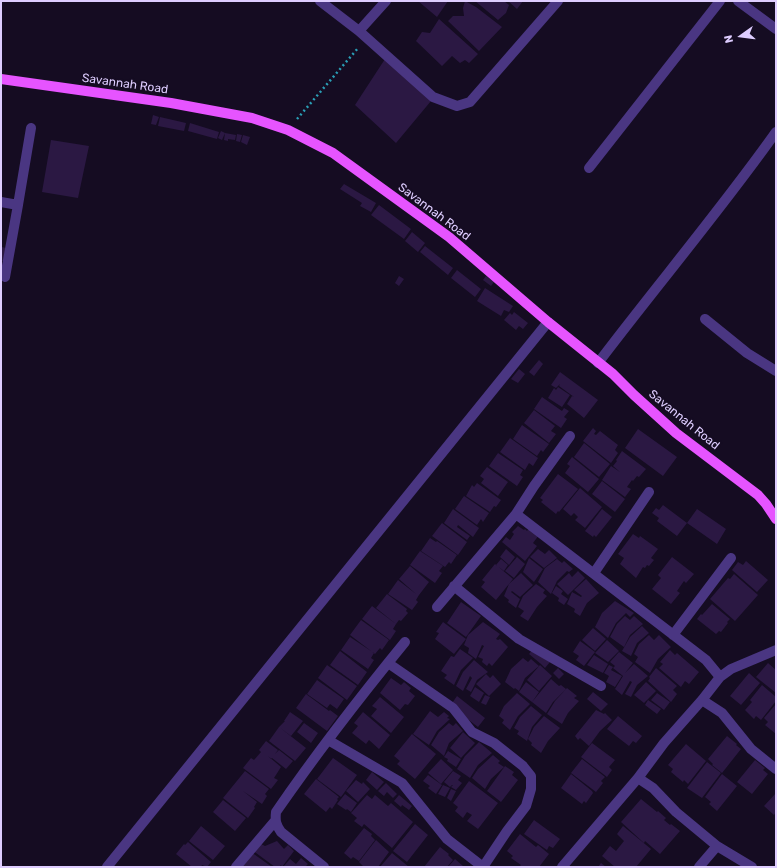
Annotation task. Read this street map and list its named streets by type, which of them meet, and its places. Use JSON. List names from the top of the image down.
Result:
{
  "streets": {
    "main road": ["Savannah Road"]
  },
  "north": "left"
}
